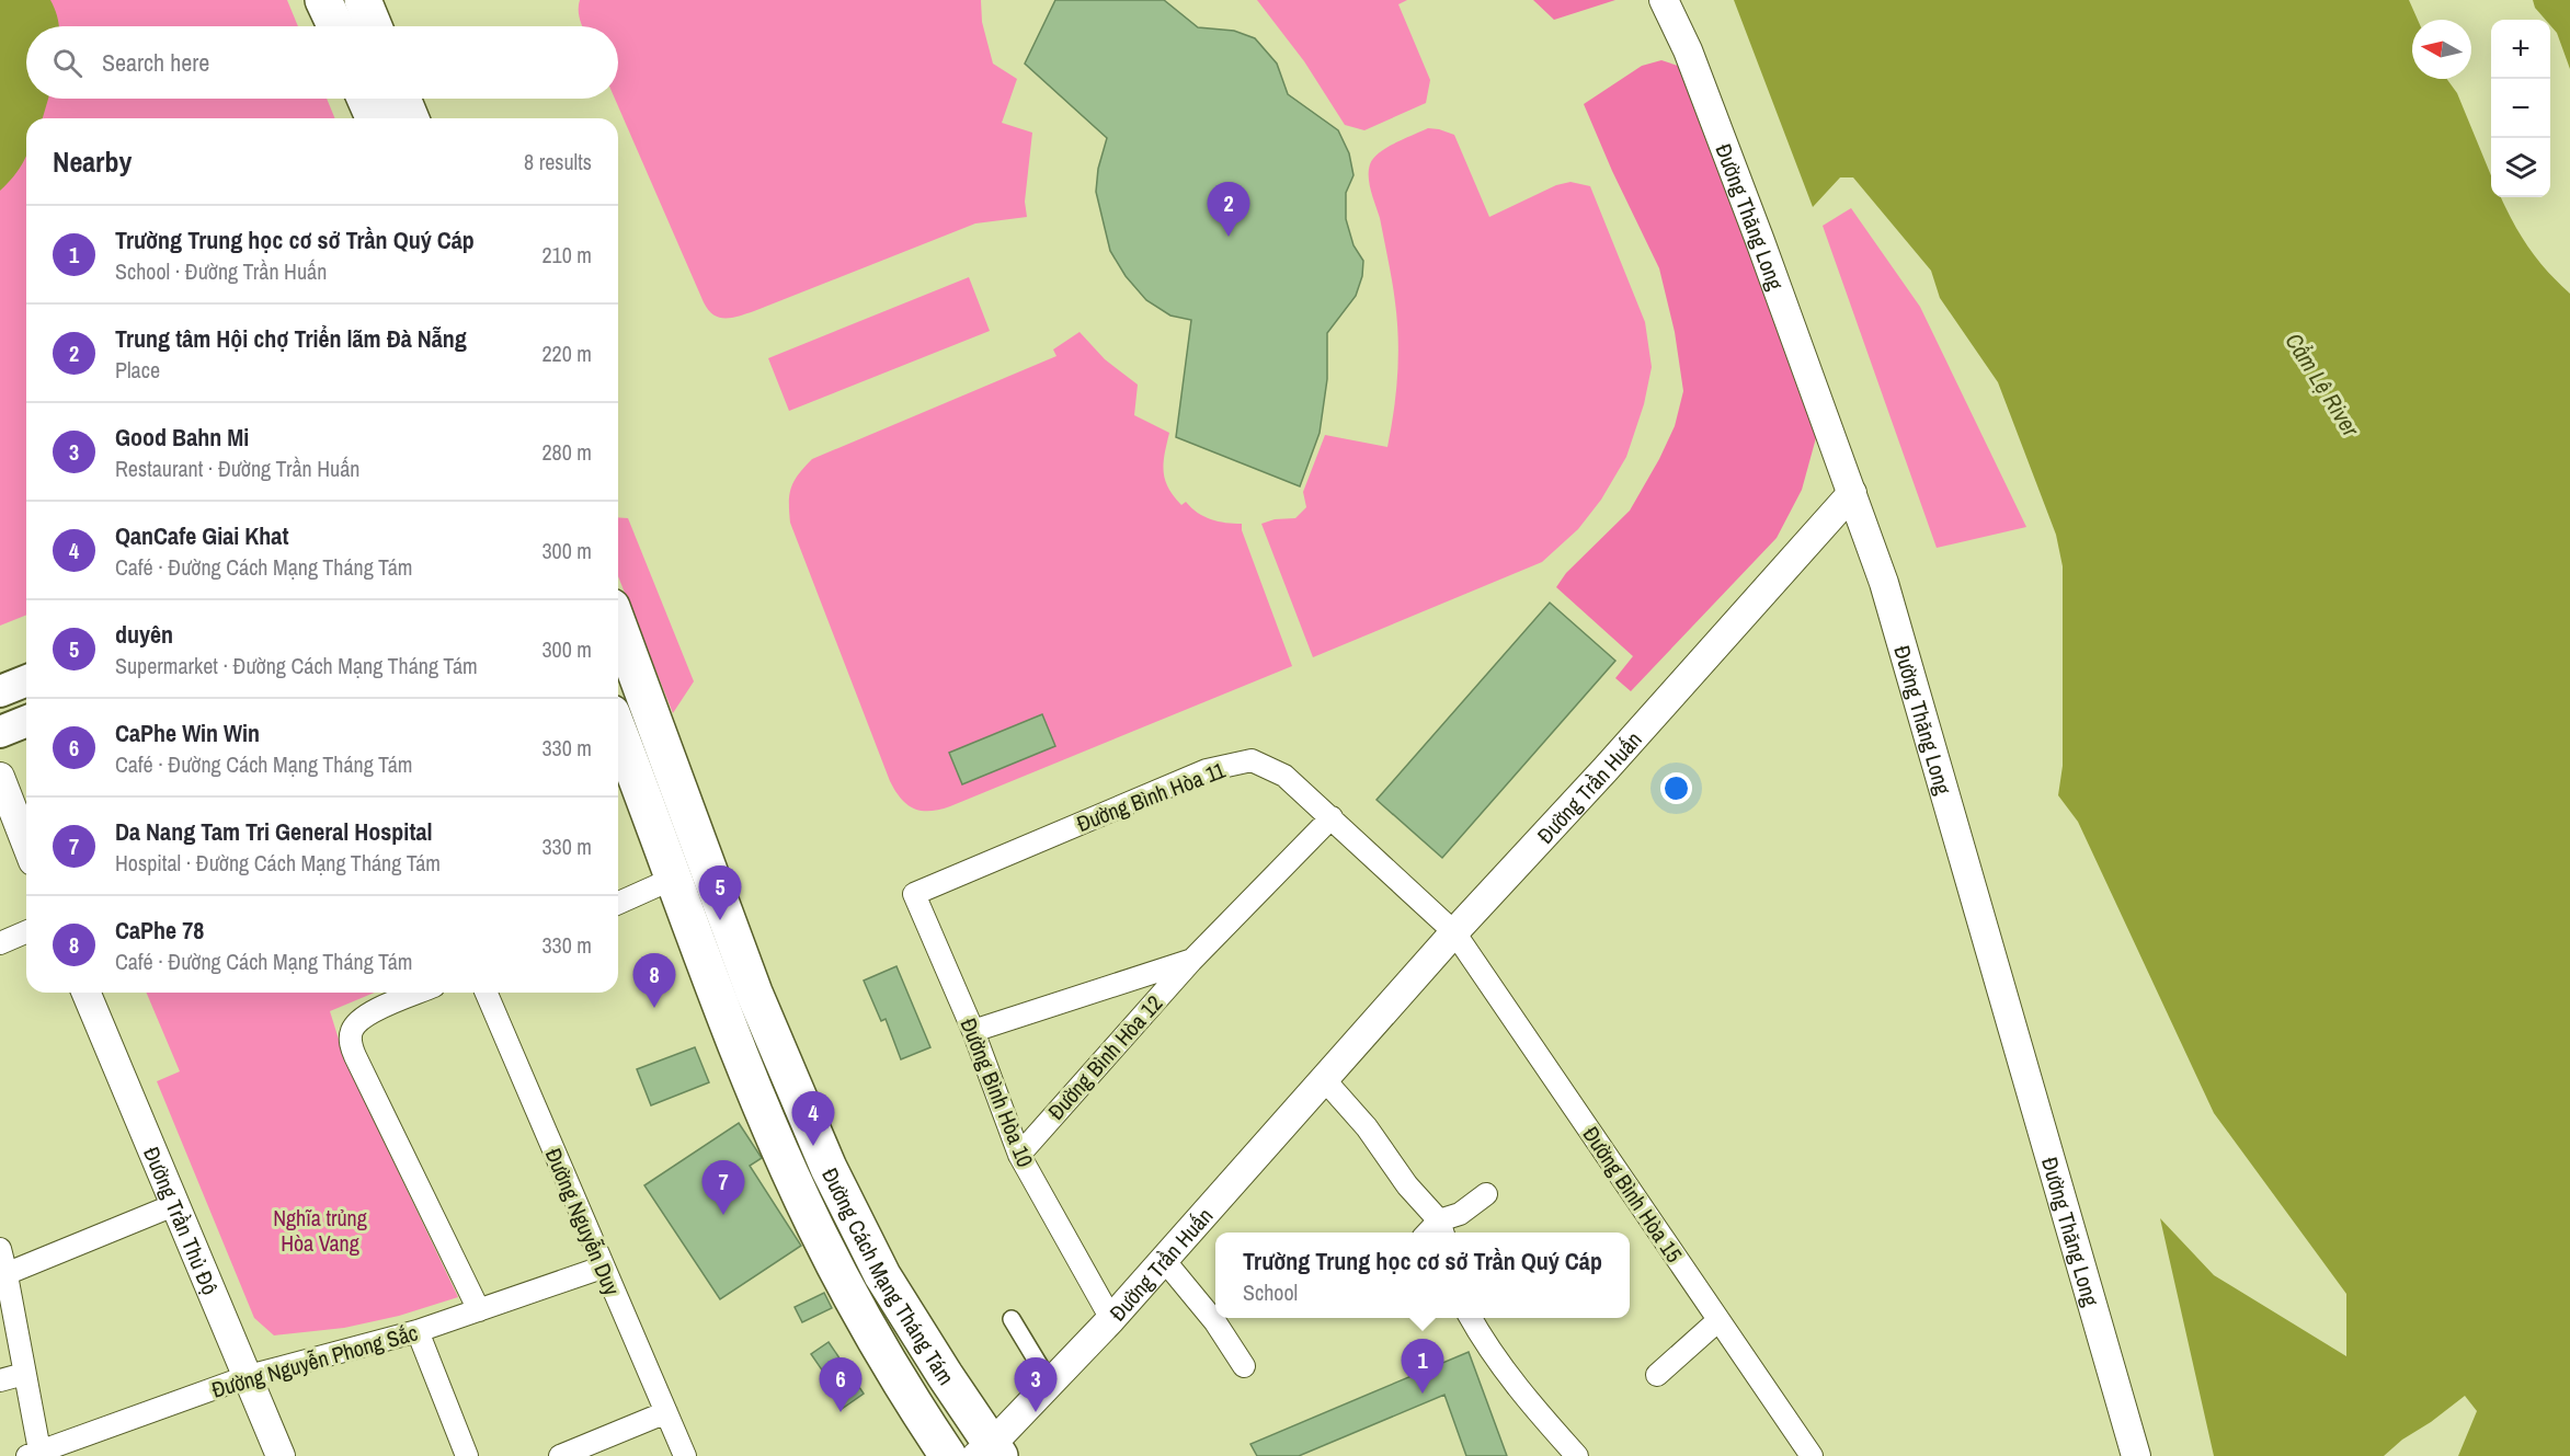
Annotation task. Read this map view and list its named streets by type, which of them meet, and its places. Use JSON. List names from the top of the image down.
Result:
{
  "streets": {
    "highway": ["Đường Cách Mạng Tháng Tám"],
    "street": [
      "Đường Thăng Long",
      "Đường Trần Huấn",
      "Đường Bình Hòa 11",
      "Đường Bình Hòa 12",
      "Đường Bình Hòa 10",
      "Đường Bình Hòa 15",
      "Đường Trần Thủ Độ",
      "Đường Nguyễn Duy",
      "Đường Nguyễn Phong Sắc"
    ]
  },
  "crossings": [
    ["Đường Thăng Long", "Đường Trần Huấn"],
    ["Đường Trần Huấn", "Đường Bình Hòa 11"],
    ["Đường Trần Huấn", "Đường Bình Hòa 10"],
    ["Đường Trần Huấn", "Đường Bình Hòa 15"],
    ["Đường Trần Huấn", "Đường Cách Mạng Tháng Tám"],
    ["Đường Bình Hòa 11", "Đường Bình Hòa 12"],
    ["Đường Bình Hòa 11", "Đường Bình Hòa 10"],
    ["Đường Bình Hòa 11", "Đường Bình Hòa 15"],
    ["Đường Bình Hòa 12", "Đường Bình Hòa 10"],
    ["Đường Trần Thủ Độ", "Đường Nguyễn Phong Sắc"],
    ["Đường Nguyễn Duy", "Đường Nguyễn Phong Sắc"]
  ],
  "water": ["Cẩm Lệ River"],
  "parks": ["Nghĩa trủng Hòa Vang"],
  "north": "left",
  "page": {
    "map_buttons": ["+", "−"],
    "search": "Search here",
    "heading": ["Nearby", "8 results"],
    "pins": [
      "2",
      "5",
      "8",
      "4",
      "7",
      "1",
      "3",
      "6"
    ],
    "list": [
      {
        "mark": "1",
        "name": "Trường Trung học cơ sở Trần Quý Cáp",
        "note": "School · Đường Trần Huấn",
        "value": "210 m"
      },
      {
        "mark": "2",
        "name": "Trung tâm Hội chợ Triển lãm Đà Nẵng",
        "note": "Place",
        "value": "220 m"
      },
      {
        "mark": "3",
        "name": "Good Bahn Mi",
        "note": "Restaurant · Đường Trần Huấn",
        "value": "280 m"
      },
      {
        "mark": "4",
        "name": "QanCafe Giai Khat",
        "note": "Café · Đường Cách Mạng Tháng Tám",
        "value": "300 m"
      },
      {
        "mark": "5",
        "name": "duyên",
        "note": "Supermarket · Đường Cách Mạng Tháng Tám",
        "value": "300 m"
      },
      {
        "mark": "6",
        "name": "CaPhe Win Win",
        "note": "Café · Đường Cách Mạng Tháng Tám",
        "value": "330 m"
      },
      {
        "mark": "7",
        "name": "Da Nang Tam Tri General Hospital",
        "note": "Hospital · Đường Cách Mạng Tháng Tám",
        "value": "330 m"
      },
      {
        "mark": "8",
        "name": "CaPhe 78",
        "note": "Café · Đường Cách Mạng Tháng Tám",
        "value": "330 m"
      }
    ],
    "popup": ["Trường Trung học cơ sở Trần Quý Cáp", "School"]
  }
}
